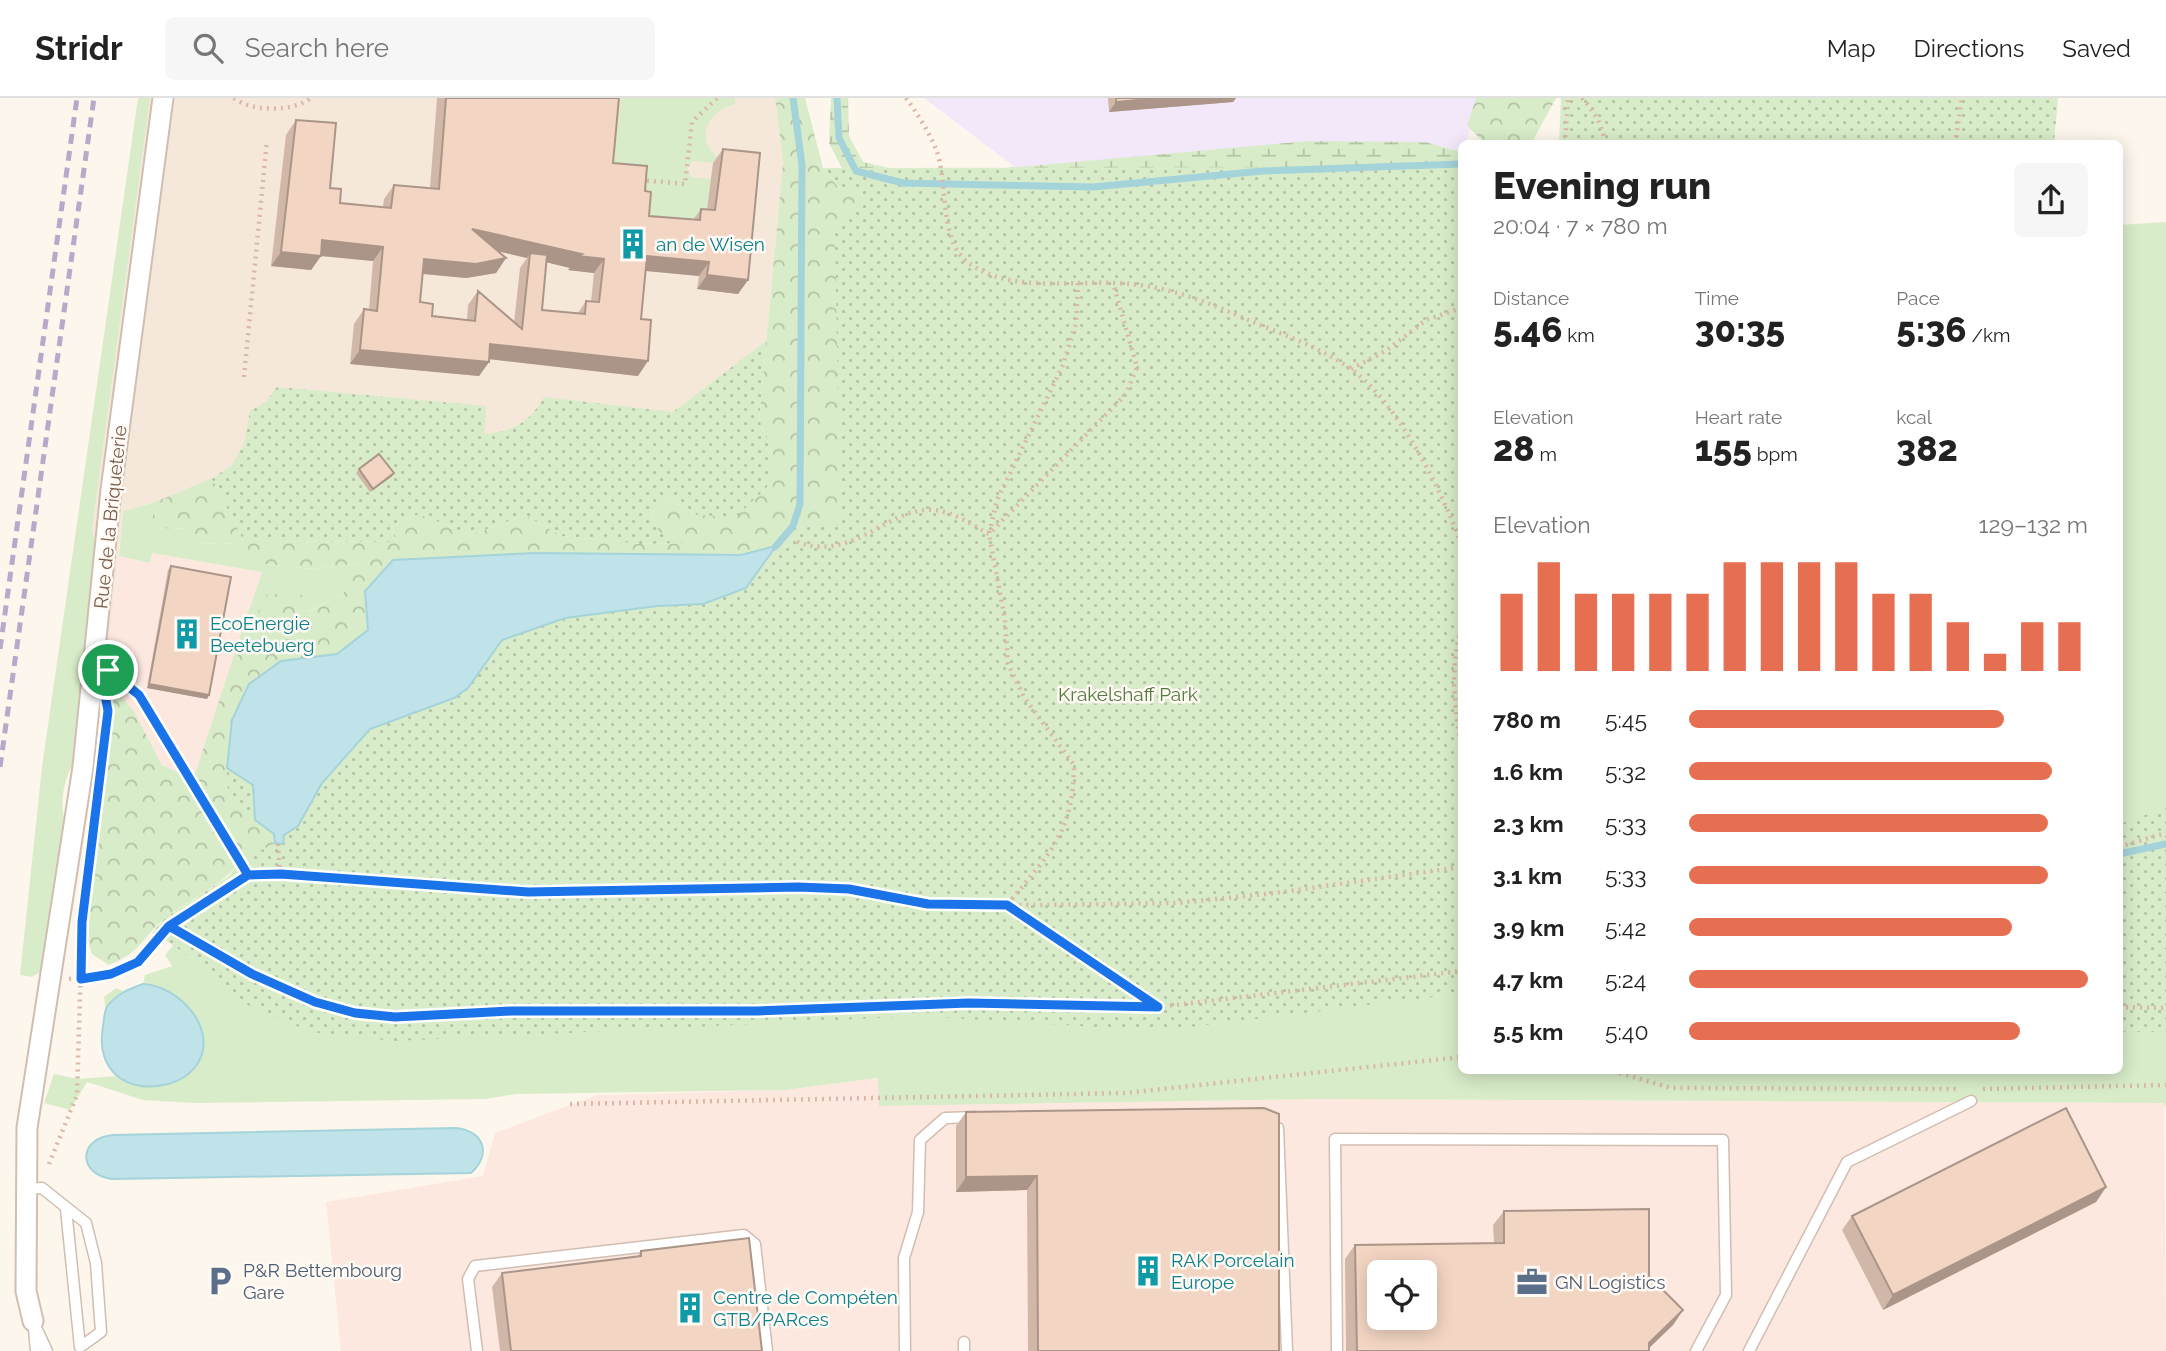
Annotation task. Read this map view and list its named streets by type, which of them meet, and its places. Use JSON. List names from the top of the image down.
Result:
{
  "streets": {
    "street": ["Rue de la Briqueterie"]
  },
  "parks": ["Krakelshaff Park"],
  "places": {
    "building": [
      "an de Wisen",
      "EcoEnergie Beetebuerg",
      "RAK Porcelain Europe",
      "Centre de Compéten GTB/PARces"
    ],
    "parking": ["P&R Bettembourg Gare"],
    "office": ["GN Logistics"]
  },
  "page": {
    "header": "Stridr",
    "search": "Search here",
    "nav": ["Map", "Directions", "Saved"],
    "heading": ["Evening run", "20:04 · 7 × 780 m"],
    "stats": [
      ["Distance", "5.46 km"],
      ["Time", "30:35"],
      ["Pace", "5:36 /km"],
      ["Elevation", "28 m"],
      ["Heart rate", "155 bpm"],
      ["kcal", "382"]
    ],
    "chart": ["Elevation", "129–132 m"],
    "list": [
      {
        "name": "780 m",
        "note": "5:45"
      },
      {
        "name": "1.6 km",
        "note": "5:32"
      },
      {
        "name": "2.3 km",
        "note": "5:33"
      },
      {
        "name": "3.1 km",
        "note": "5:33"
      },
      {
        "name": "3.9 km",
        "note": "5:42"
      },
      {
        "name": "4.7 km",
        "note": "5:24"
      },
      {
        "name": "5.5 km",
        "note": "5:40"
      }
    ]
  }
}
